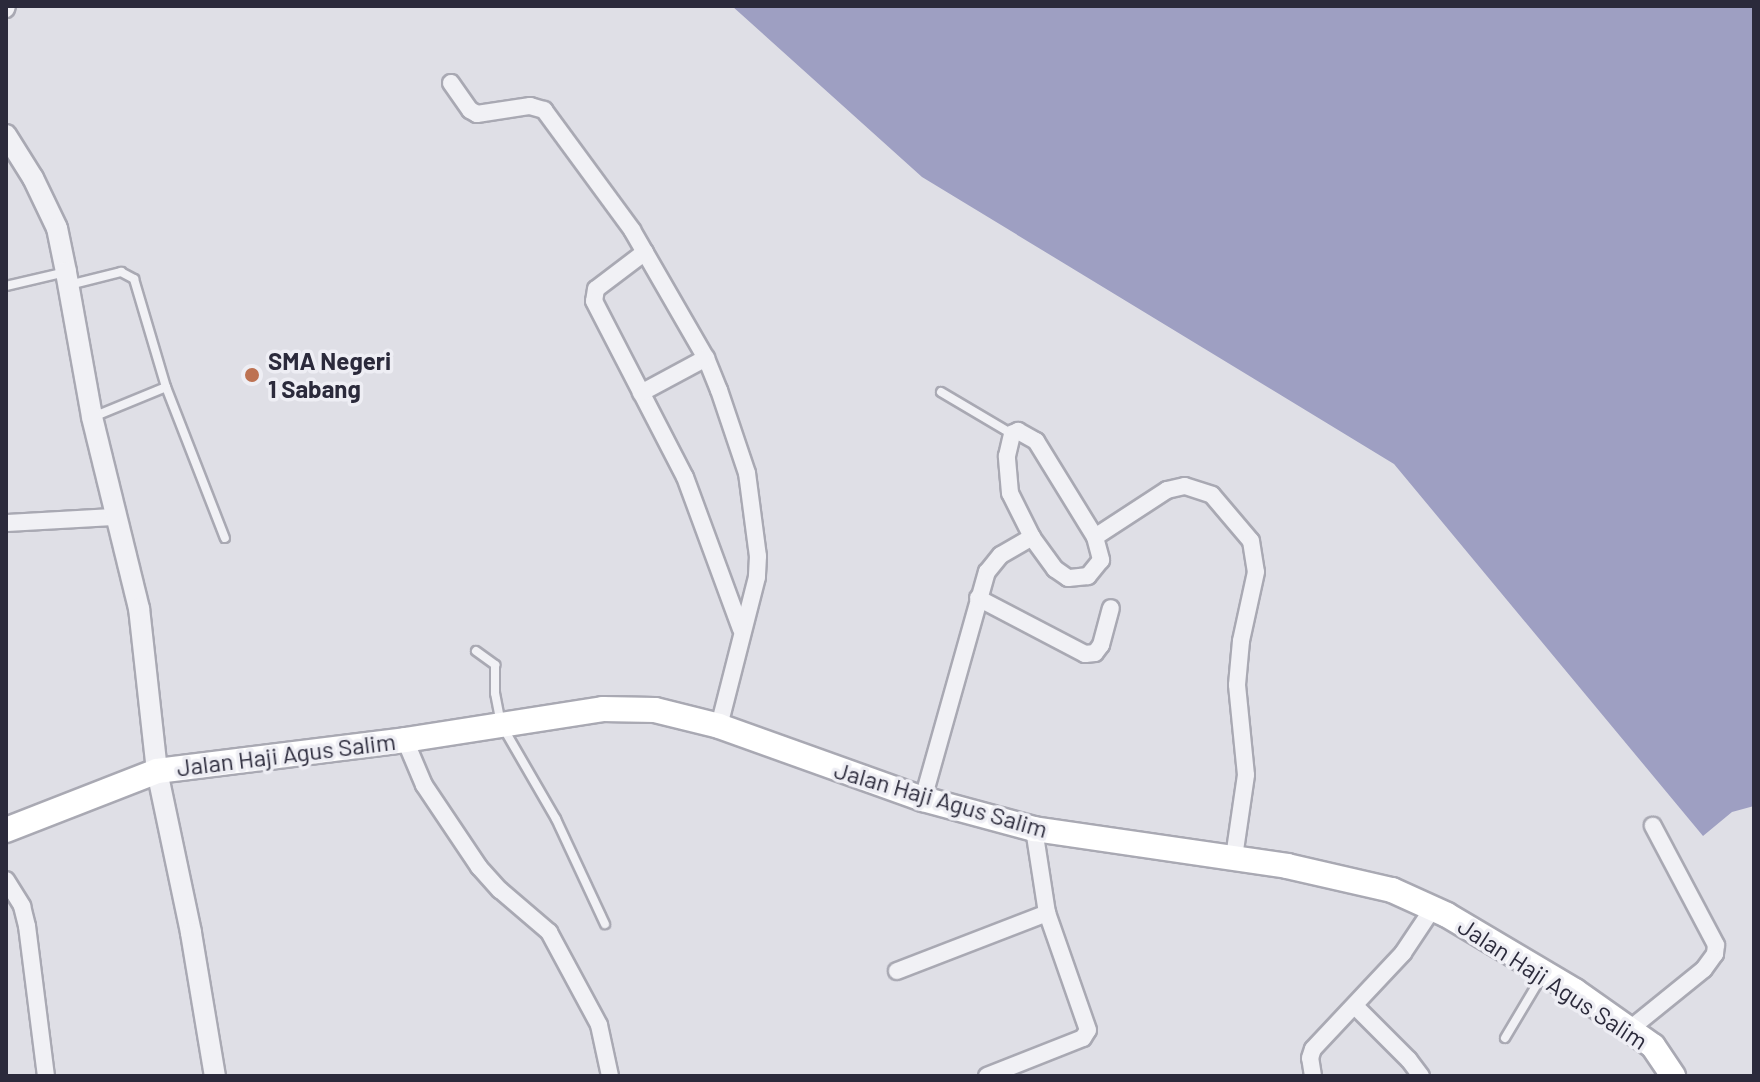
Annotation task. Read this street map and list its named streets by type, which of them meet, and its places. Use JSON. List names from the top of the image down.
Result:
{
  "streets": {
    "main road": ["Jalan Haji Agus Salim"]
  },
  "places": ["SMA Negeri 1 Sabang"]
}
